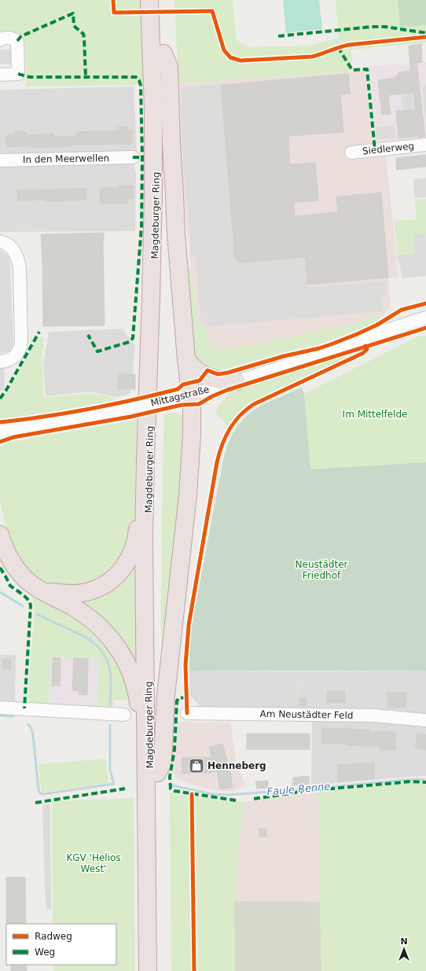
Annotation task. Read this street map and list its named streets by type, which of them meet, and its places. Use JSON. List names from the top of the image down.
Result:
{
  "streets": {
    "highway": ["Magdeburger Ring"],
    "street": [
      "Siedlerweg",
      "In den Meerwellen",
      "Mittagstraße",
      "Am Neustädter Feld"
    ]
  },
  "water": ["Faule Renne"],
  "parks": ["Im Mittelfelde", "Neustädter Friedhof", "KGV 'Helios West'"],
  "places": {
    "shop": ["Henneberg"]
  },
  "legend": ["Radweg", "Weg"],
  "north": "top"
}
